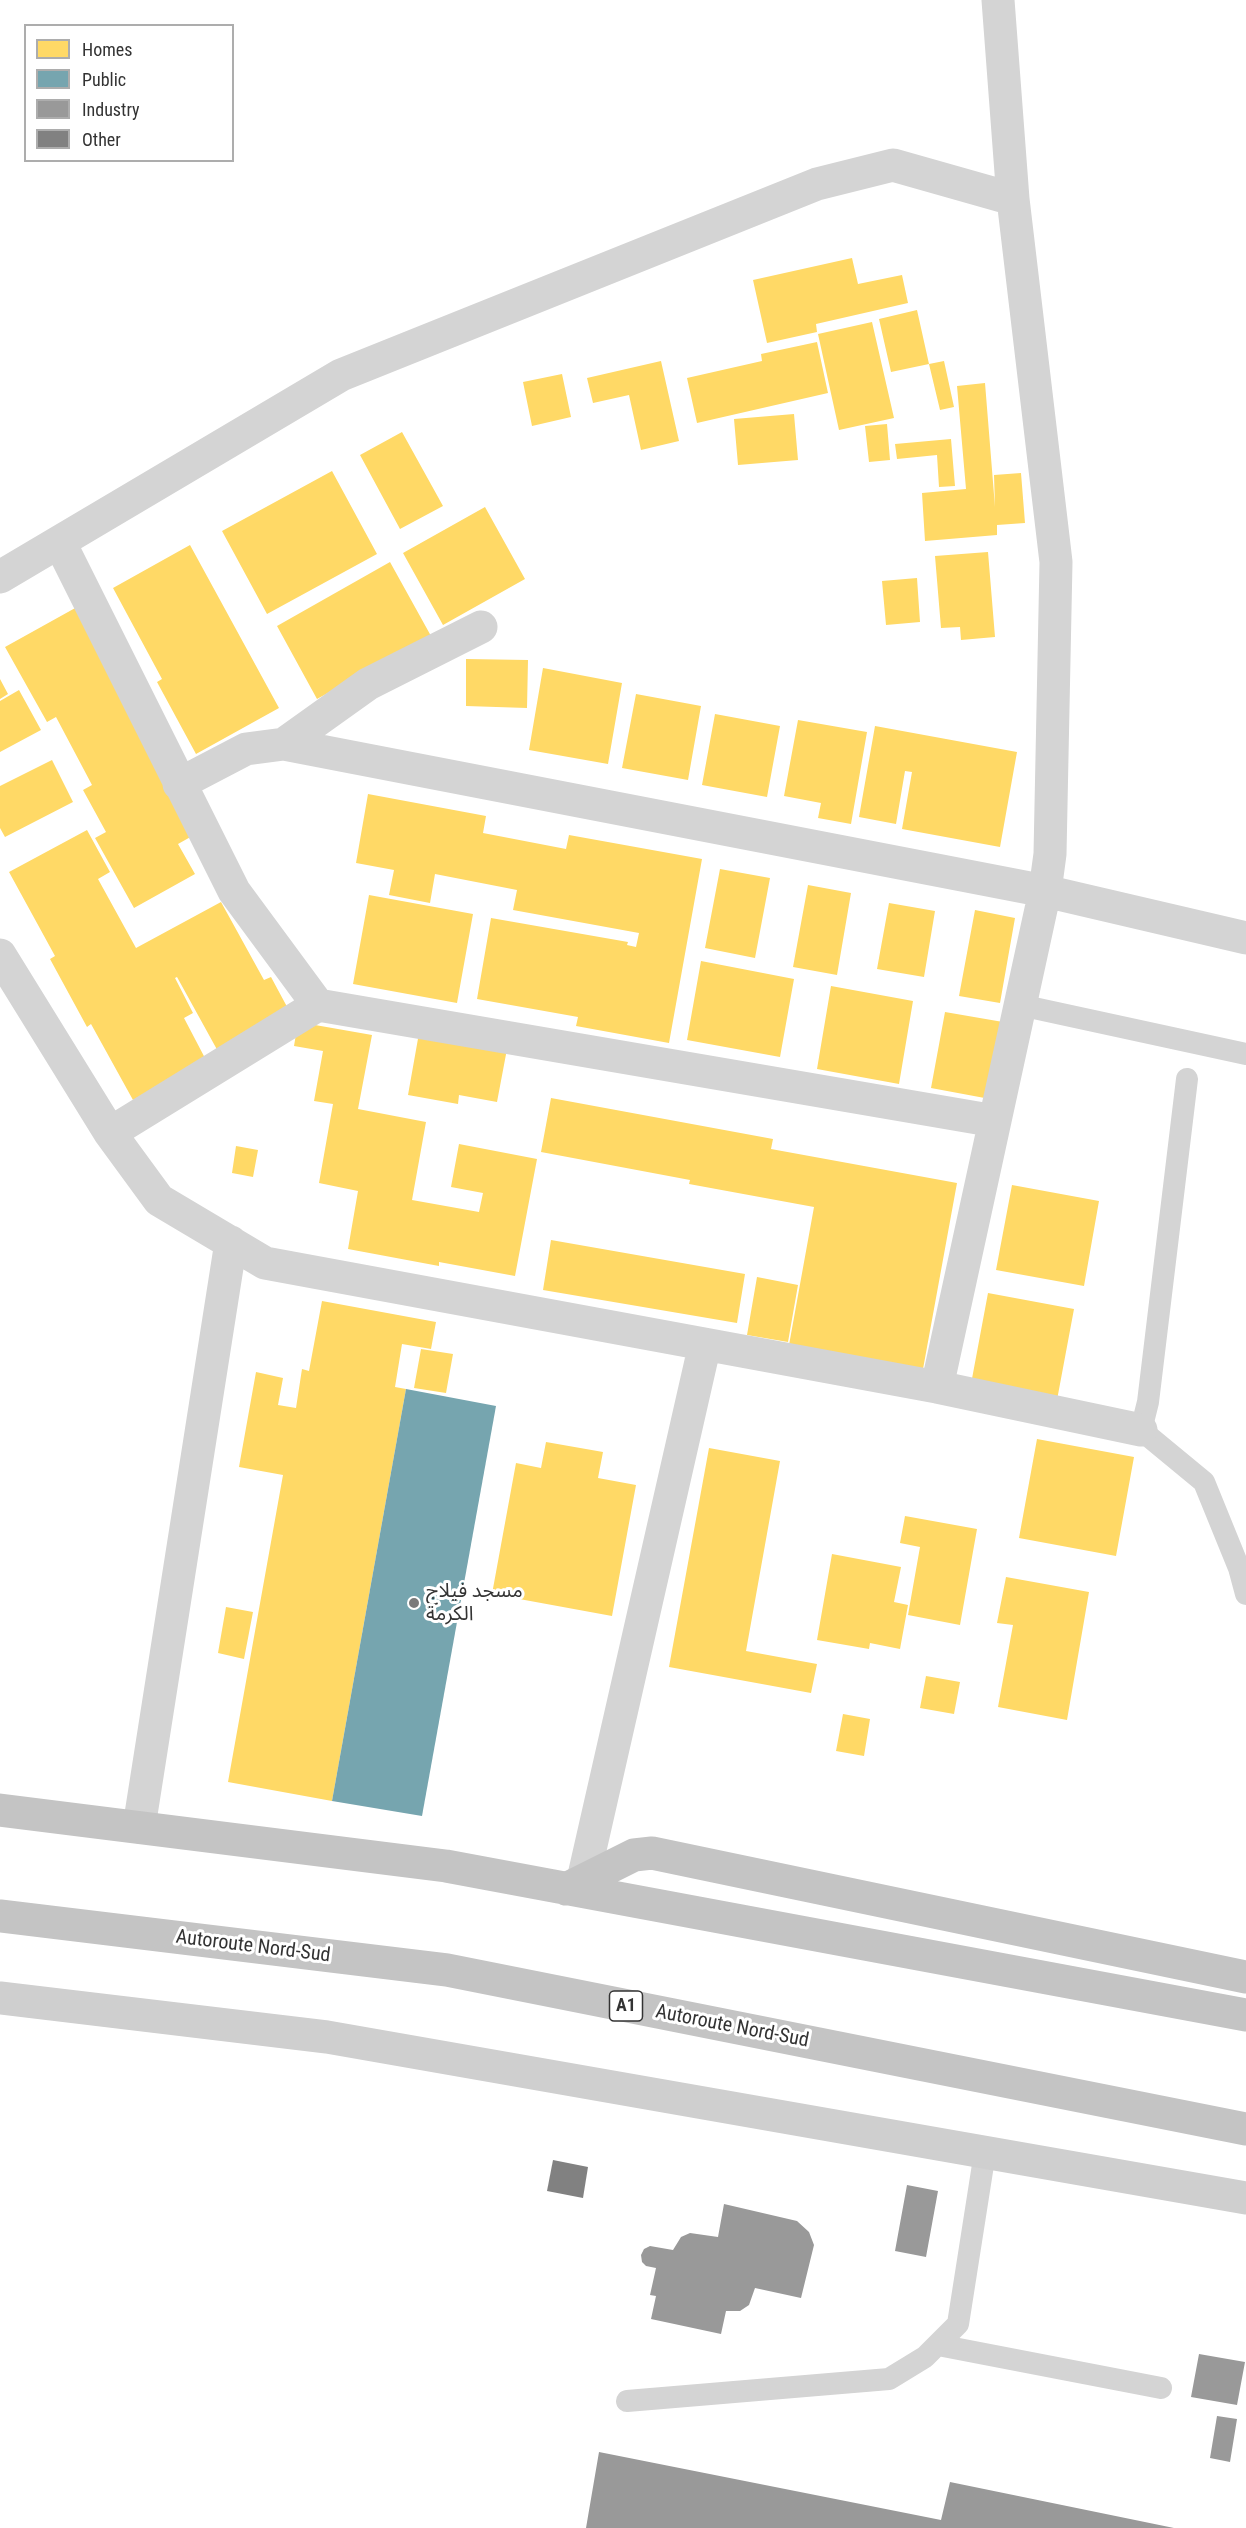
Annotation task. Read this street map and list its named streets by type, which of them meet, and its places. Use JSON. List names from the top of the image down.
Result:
{
  "streets": {
    "highway": ["Autoroute Nord-Sud", "A1"]
  },
  "places": ["مسجد فيلاج الكرمة"],
  "legend": [
    "Homes",
    "Public",
    "Industry",
    "Other"
  ]
}
